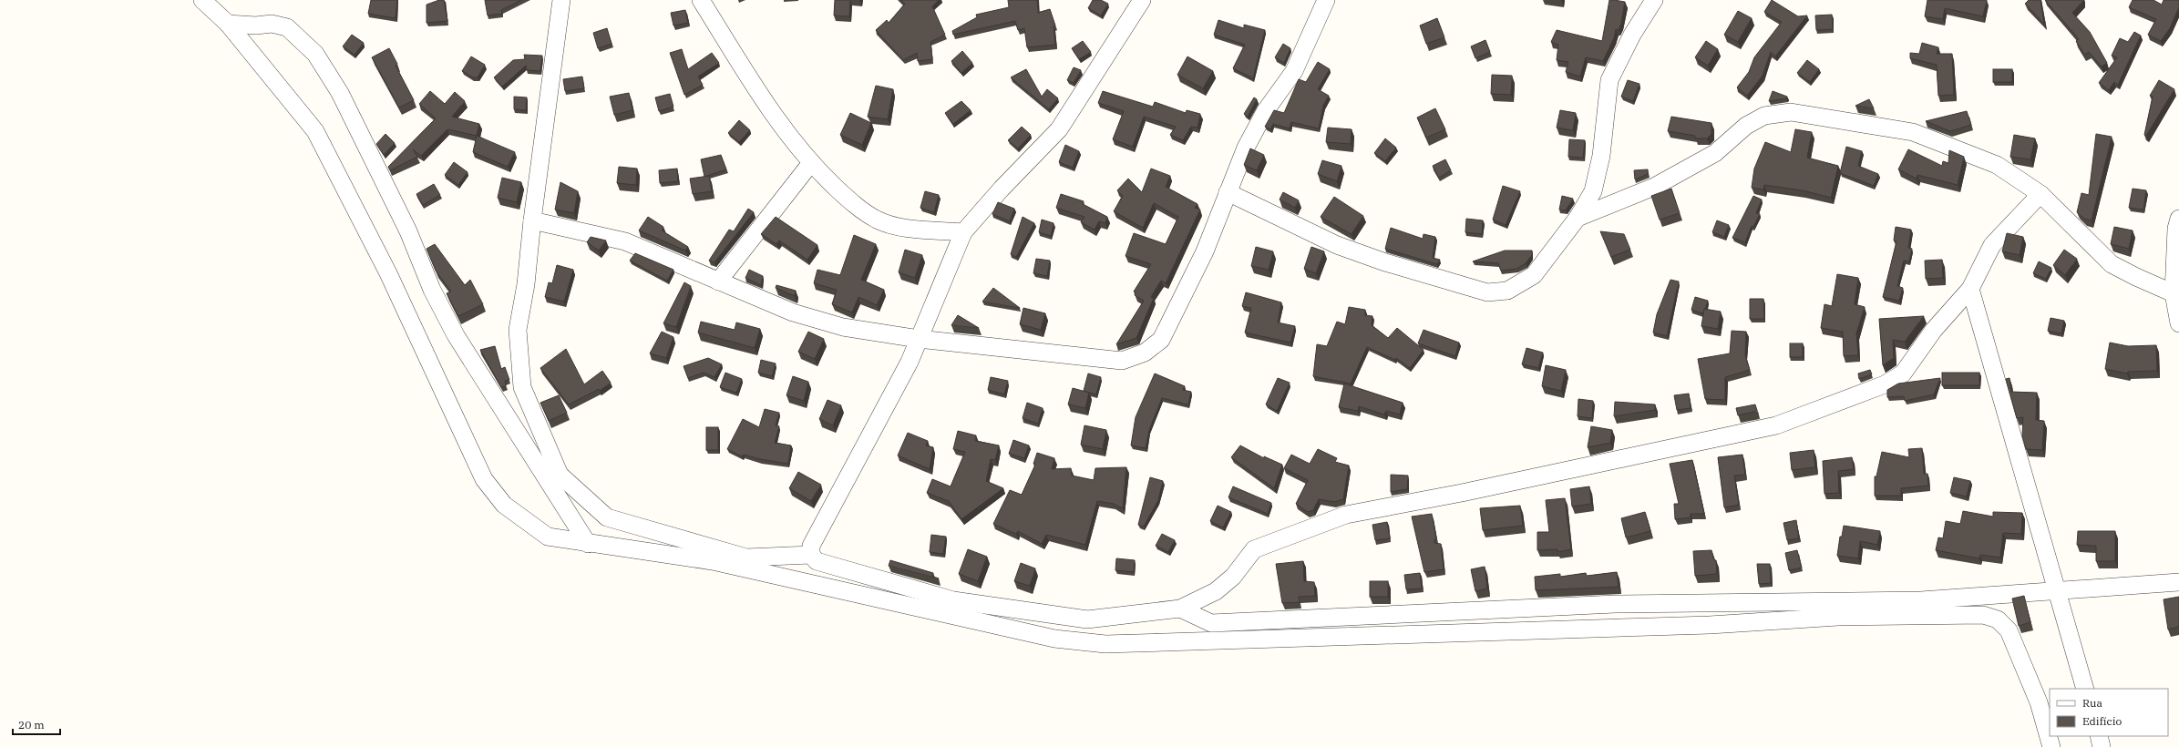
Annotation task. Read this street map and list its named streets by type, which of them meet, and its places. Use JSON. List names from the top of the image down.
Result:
{
  "legend": ["Rua", "Edifício"],
  "scale_bar": "20 m"
}
